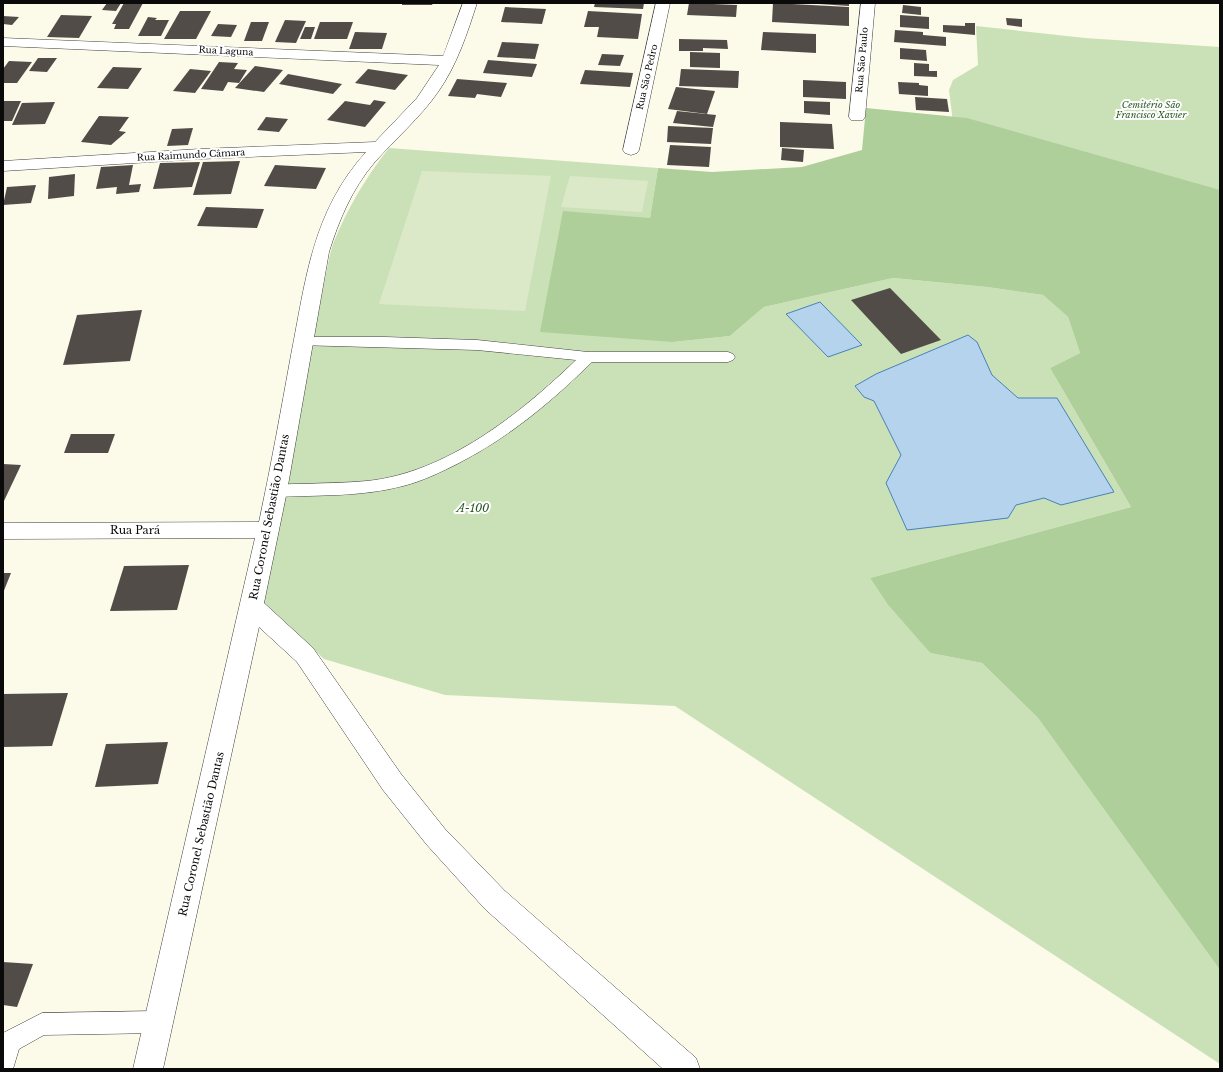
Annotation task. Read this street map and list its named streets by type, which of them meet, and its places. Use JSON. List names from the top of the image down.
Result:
{
  "streets": {
    "street": [
      "Rua Laguna",
      "Rua São Paulo",
      "Rua São Pedro",
      "Rua Raimundo Câmara",
      "Rua Coronel Sebastião Dantas",
      "Rua Pará"
    ]
  },
  "crossings": [
    ["Rua Laguna", "Rua Coronel Sebastião Dantas"],
    ["Rua Raimundo Câmara", "Rua Coronel Sebastião Dantas"],
    ["Rua Coronel Sebastião Dantas", "Rua Pará"]
  ],
  "parks": ["Cemitério São Francisco Xavier", "A-100"]
}
